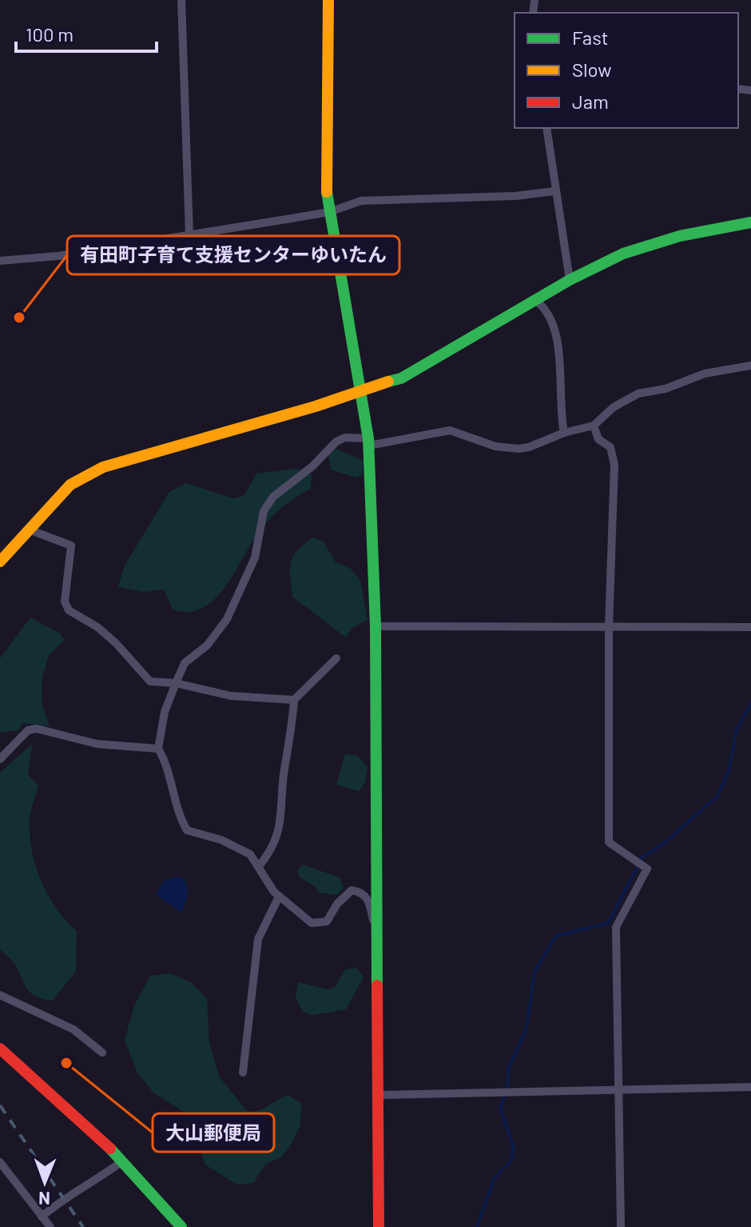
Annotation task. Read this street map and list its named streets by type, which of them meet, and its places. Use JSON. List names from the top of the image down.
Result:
{
  "places": ["有田町子育て支援センターゆいたん", "大山郵便局"],
  "legend": ["Fast", "Slow", "Jam"],
  "scale_bar": "100 m",
  "north": "bottom"
}
